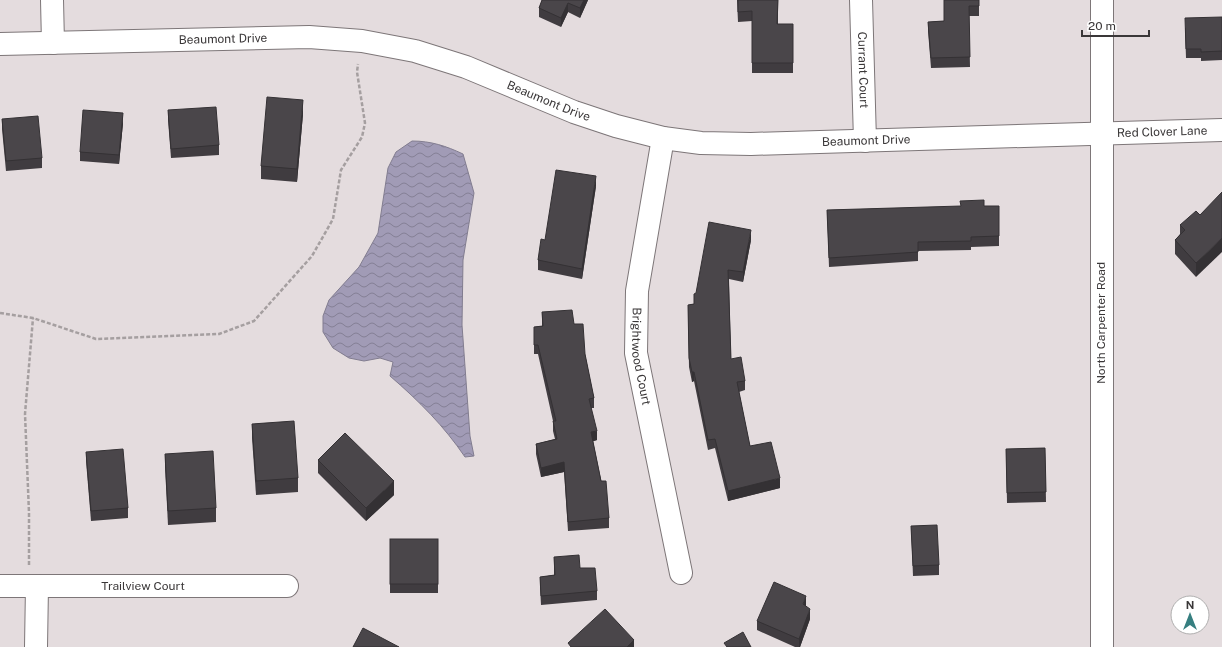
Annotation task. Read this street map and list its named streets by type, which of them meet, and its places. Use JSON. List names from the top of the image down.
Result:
{
  "streets": {
    "street": [
      "Beaumont Drive",
      "Currant Court",
      "Red Clover Lane",
      "North Carpenter Road",
      "Brightwood Court",
      "Trailview Court"
    ]
  },
  "crossings": [
    ["Beaumont Drive", "Currant Court"],
    ["Beaumont Drive", "Red Clover Lane"],
    ["Beaumont Drive", "North Carpenter Road"],
    ["Beaumont Drive", "Brightwood Court"],
    ["Red Clover Lane", "North Carpenter Road"]
  ],
  "scale_bar": "20 m",
  "north": "top"
}
